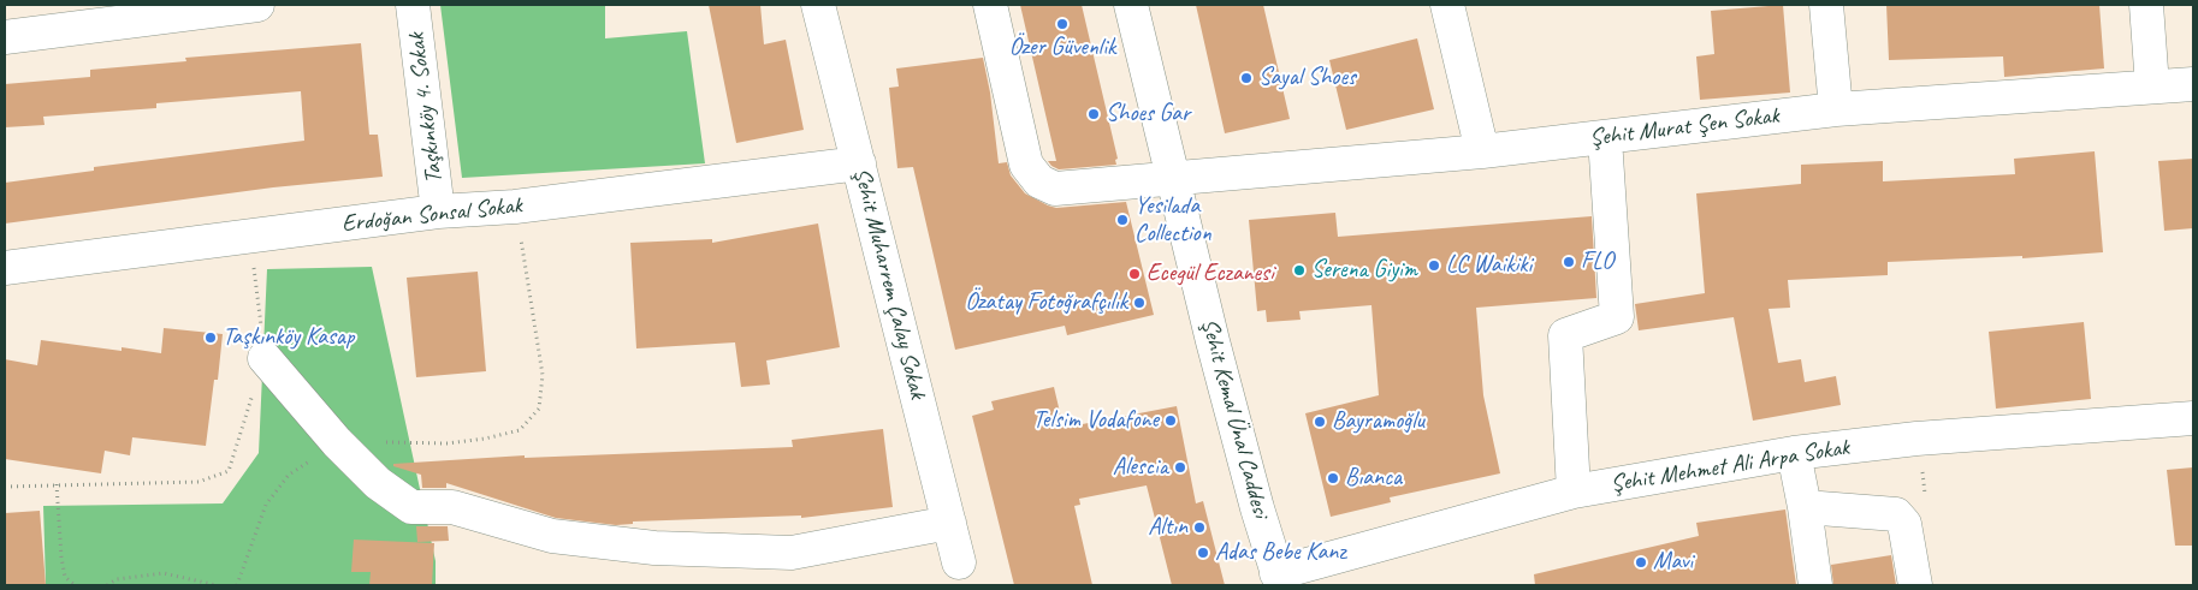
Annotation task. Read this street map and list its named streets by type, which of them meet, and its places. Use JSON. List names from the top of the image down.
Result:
{
  "streets": {
    "street": [
      "Taşkınköy 4. Sokak",
      "Şehit Murat Şen Sokak",
      "Erdoğan Sonsal Sokak",
      "Şehit Muharrem Çalay Sokak",
      "Şehit Kemal Ünal Caddesi",
      "Şehit Mehmet Ali Arpa Sokak"
    ]
  },
  "crossings": [
    ["Taşkınköy 4. Sokak", "Erdoğan Sonsal Sokak"],
    ["Şehit Murat Şen Sokak", "Şehit Kemal Ünal Caddesi"],
    ["Erdoğan Sonsal Sokak", "Şehit Muharrem Çalay Sokak"],
    ["Şehit Kemal Ünal Caddesi", "Şehit Mehmet Ali Arpa Sokak"]
  ],
  "places": [
    "Özer Güvenlik",
    "Sayal Shoes",
    "Shoes Gar",
    "Yesilada Collection",
    "FLO",
    "LC Waikiki",
    "Serena Giyim",
    "Ecegül Eczanesi",
    "Özatay Fotoğrafçılık",
    "Taşkınköy Kasap",
    "Telsim Vodafone",
    "Bayramoğlu",
    "Alescia",
    "Bıanca",
    "Altın",
    "Adas Bebe Kanz",
    "Mavi"
  ]
}
